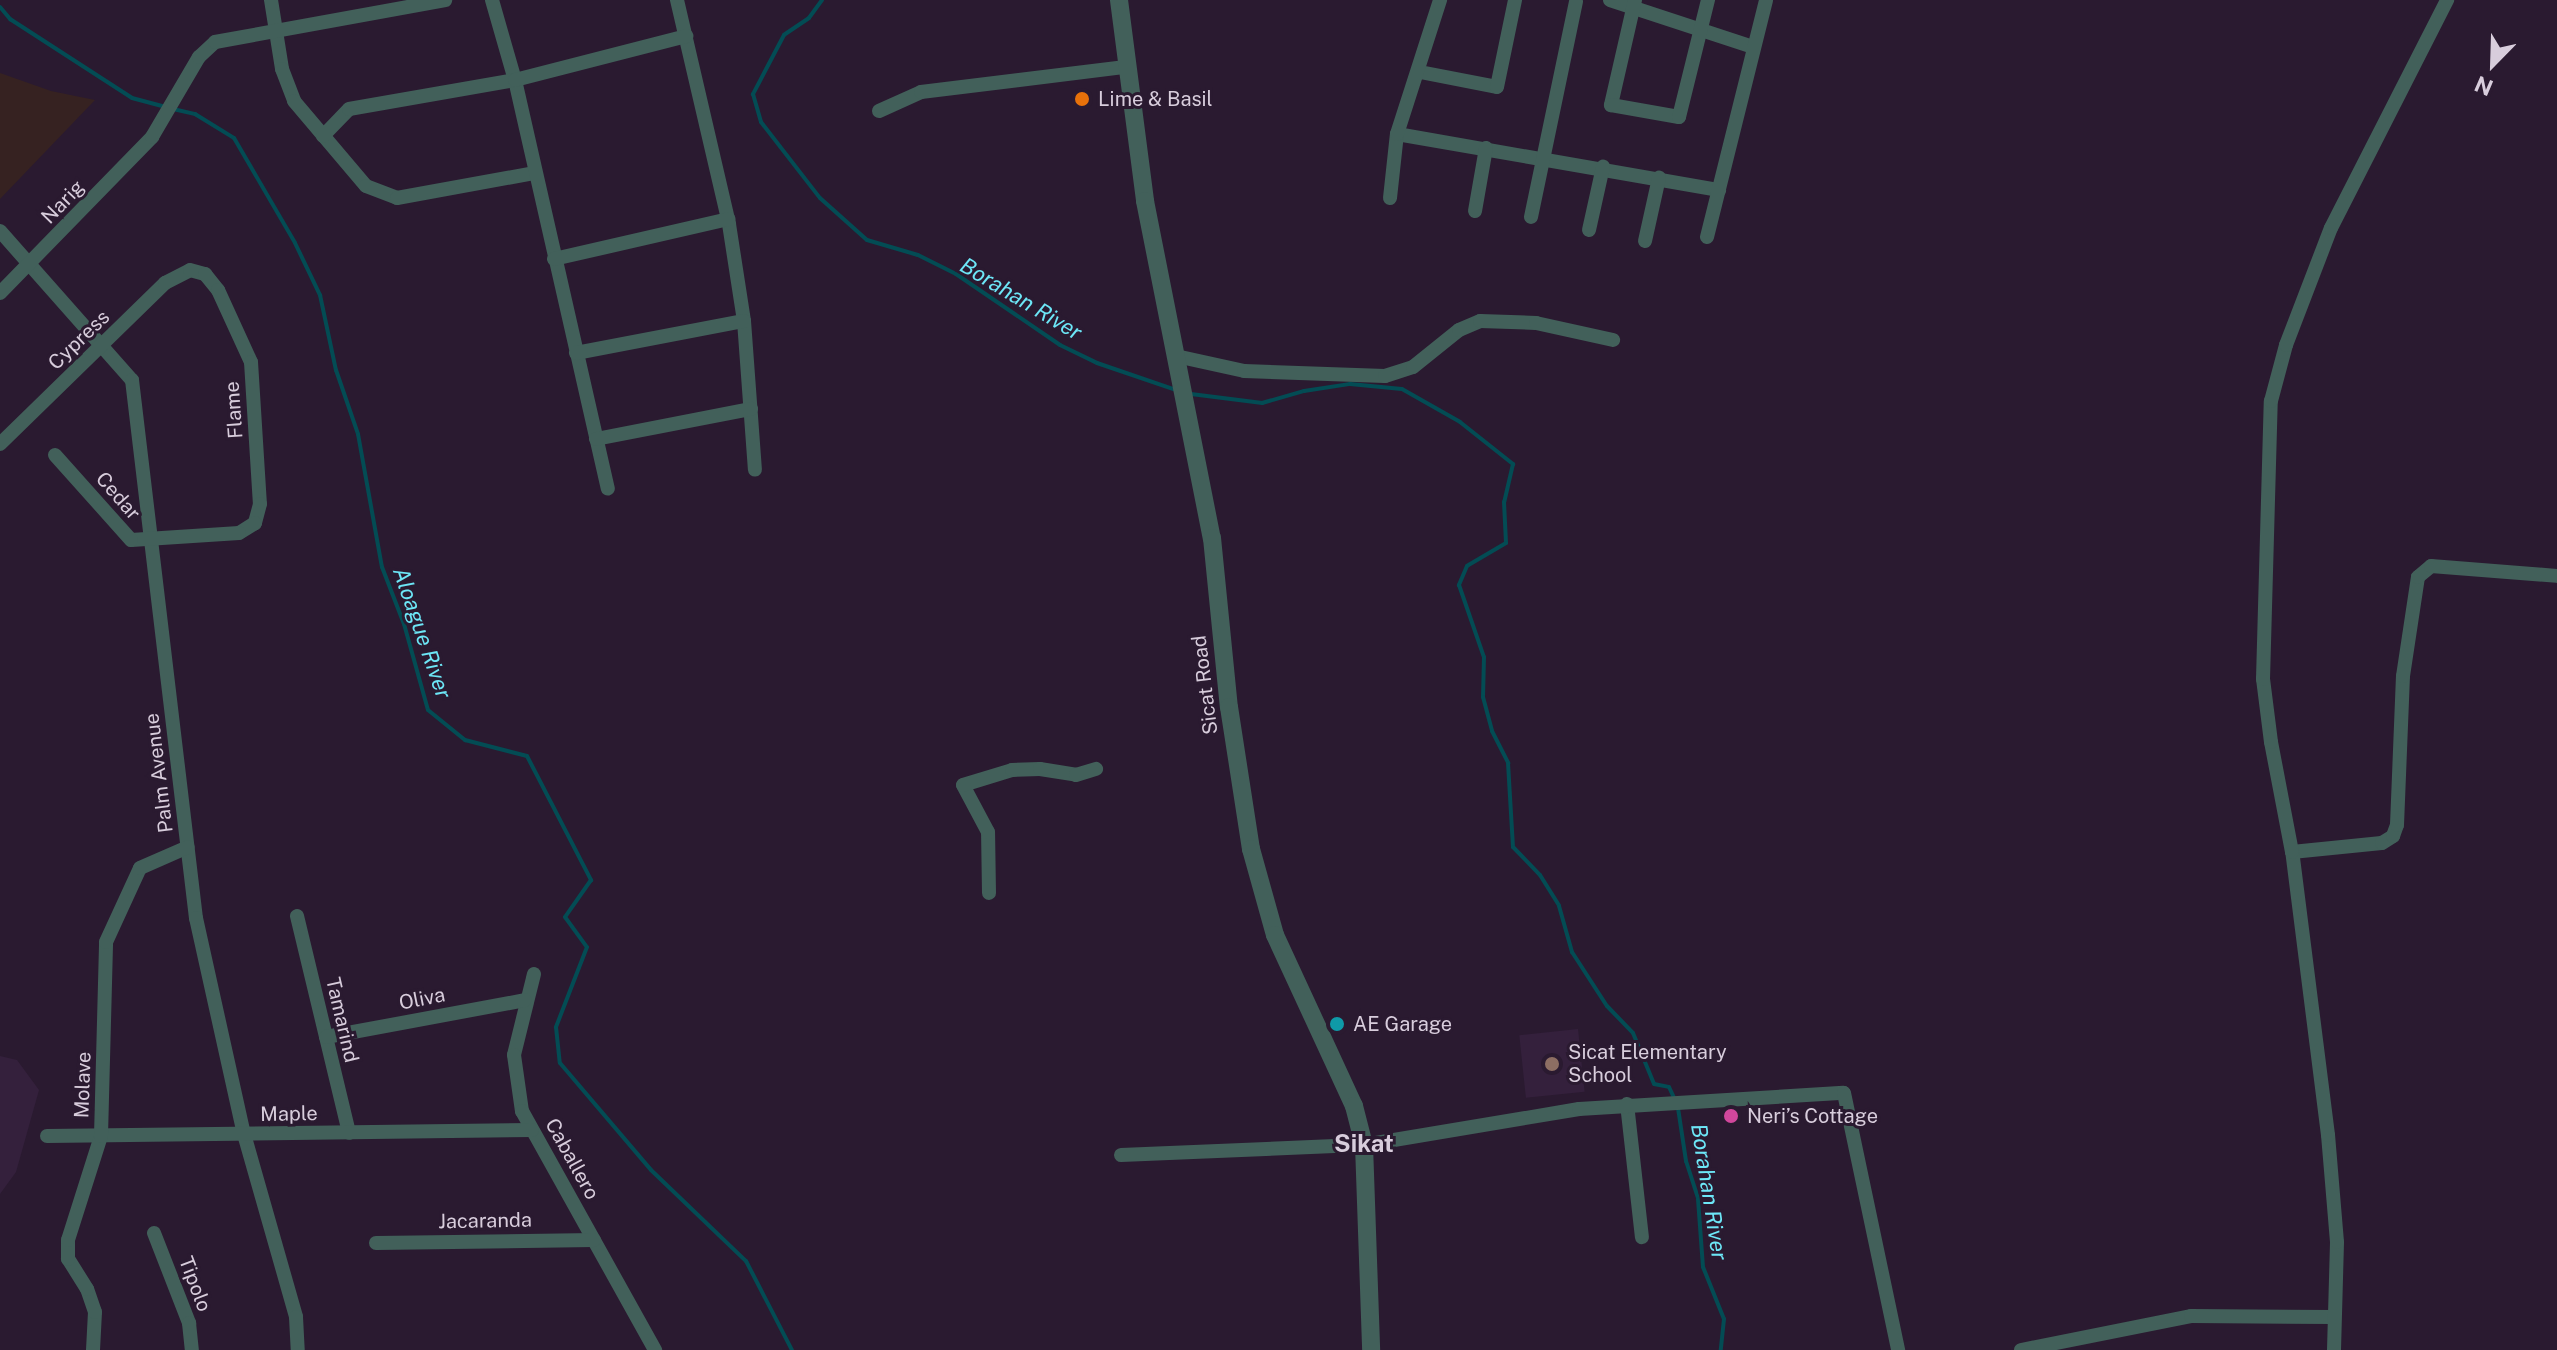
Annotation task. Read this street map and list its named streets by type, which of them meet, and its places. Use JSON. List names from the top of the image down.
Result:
{
  "streets": {
    "street": [
      "Narig",
      "Cypress",
      "Flame",
      "Cedar",
      "Sicat Road",
      "Palm Avenue",
      "Oliva",
      "Tamarind",
      "Molave",
      "Maple",
      "Caballero",
      "Jacaranda",
      "Tipolo"
    ]
  },
  "crossings": [
    ["Narig", "Palm Avenue"],
    ["Cypress", "Flame"],
    ["Cypress", "Palm Avenue"],
    ["Flame", "Cedar"],
    ["Cedar", "Palm Avenue"],
    ["Palm Avenue", "Molave"],
    ["Palm Avenue", "Maple"],
    ["Oliva", "Tamarind"],
    ["Oliva", "Caballero"],
    ["Tamarind", "Maple"],
    ["Molave", "Maple"],
    ["Maple", "Caballero"],
    ["Caballero", "Jacaranda"]
  ],
  "districts": ["Sikat"],
  "water": ["Borahan River", "Aloague River"],
  "places": [
    "Lime & Basil",
    "AE Garage",
    "Sicat Elementary School",
    "Neri’s Cottage"
  ],
  "north": "bottom left"
}
